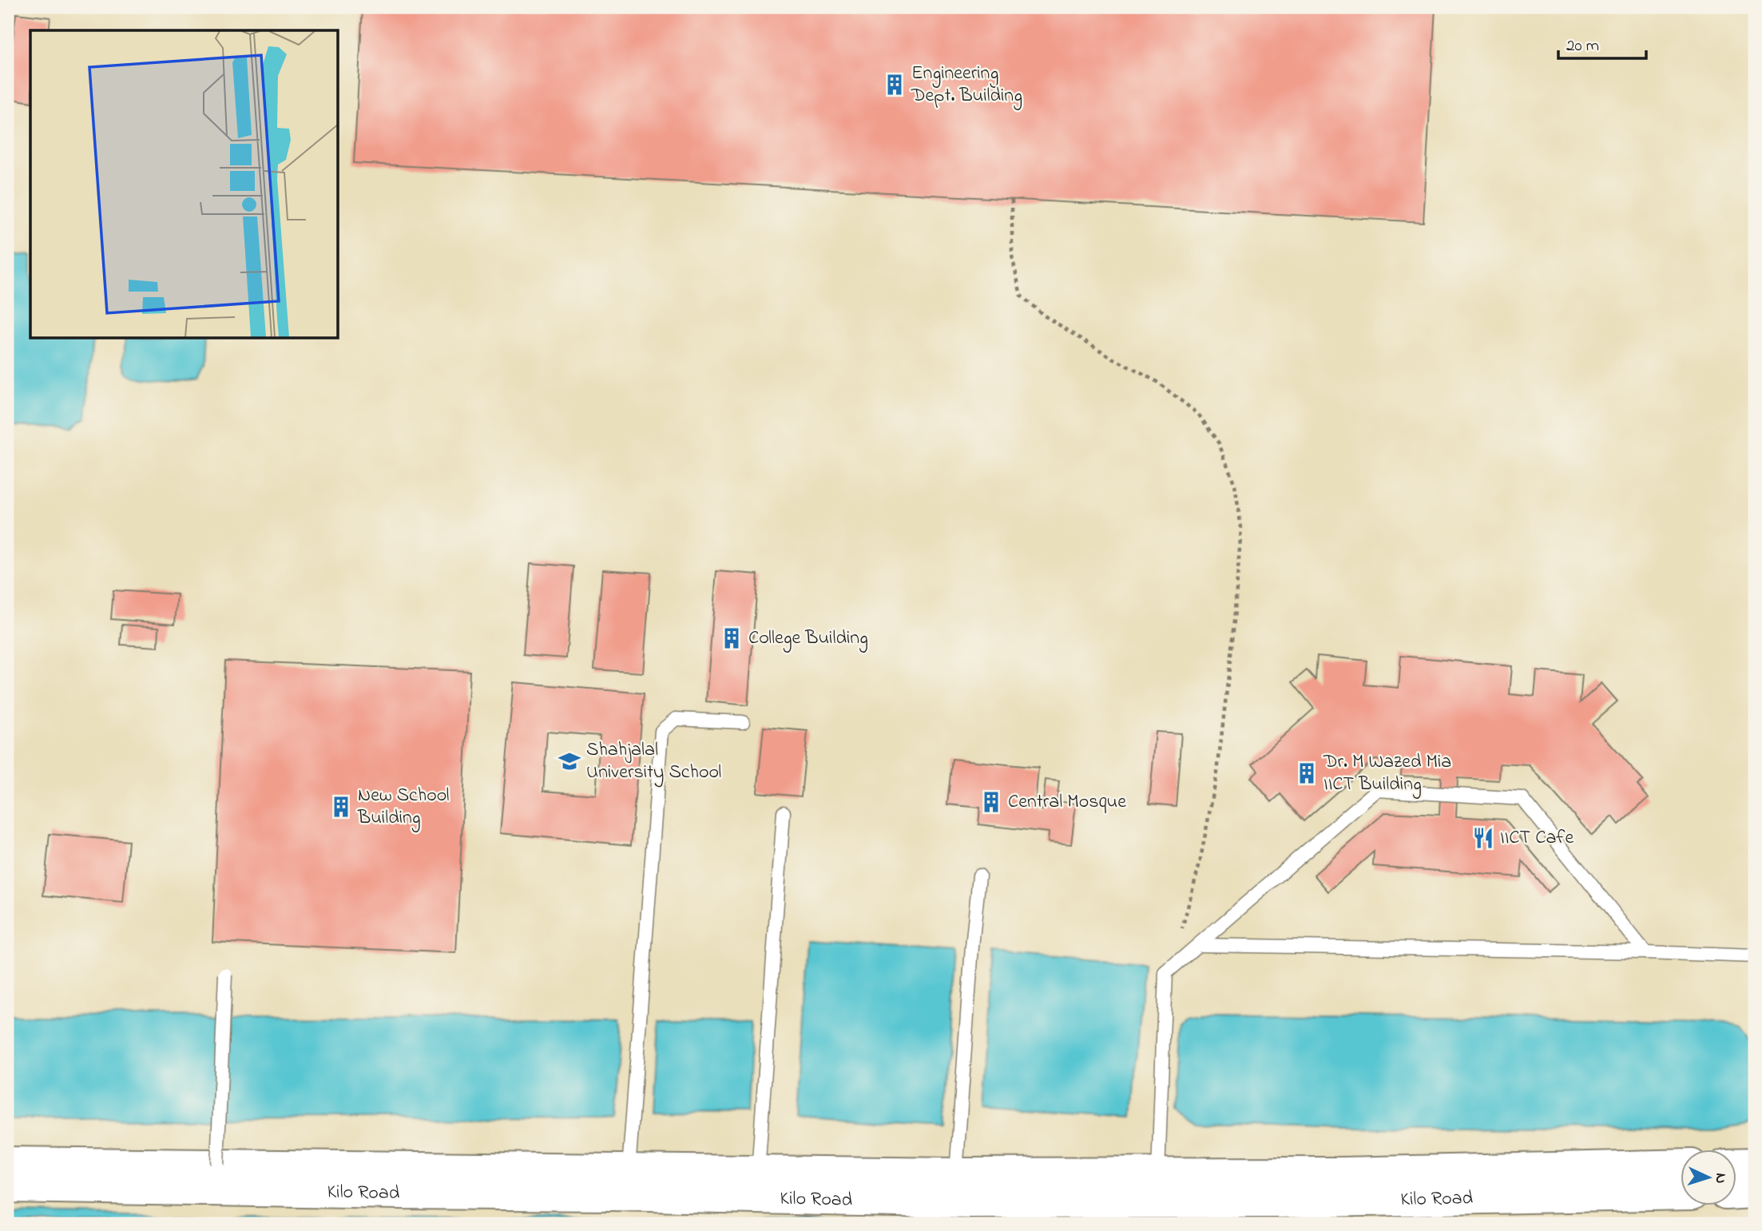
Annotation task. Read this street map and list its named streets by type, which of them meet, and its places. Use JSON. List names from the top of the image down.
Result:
{
  "streets": {
    "street": ["Kilo Road"]
  },
  "places": {
    "building": [
      "Engineering Dept. Building",
      "College Building",
      "Dr. M Wazed Mia IICT Building",
      "Central Mosque",
      "New School Building"
    ],
    "school or university": ["Shahjalal University School"],
    "restaurant": ["IICT Cafe"]
  },
  "scale_bar": "20 m",
  "north": "right"
}
